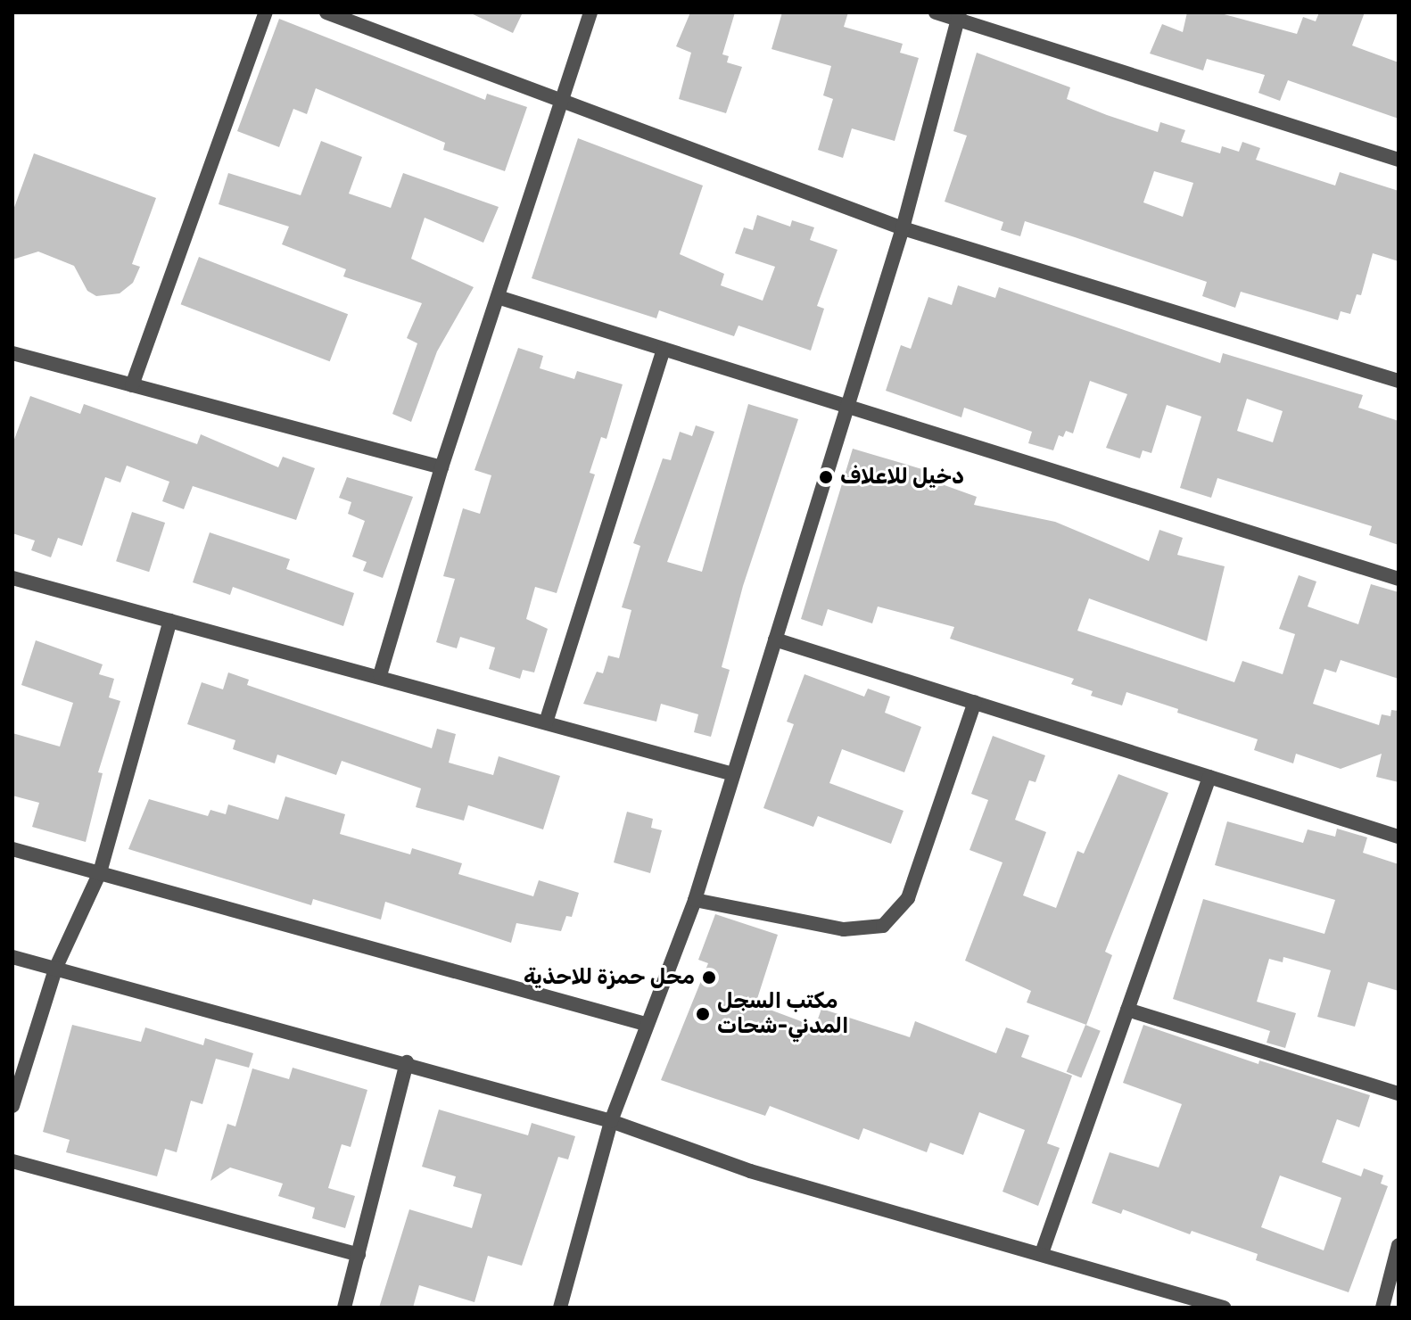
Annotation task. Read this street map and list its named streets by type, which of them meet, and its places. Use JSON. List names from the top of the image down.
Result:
{
  "places": ["دخيل للاعلاف", "محل حمزة للاحذية", "مكتب السجل المدني-شحات"]
}
